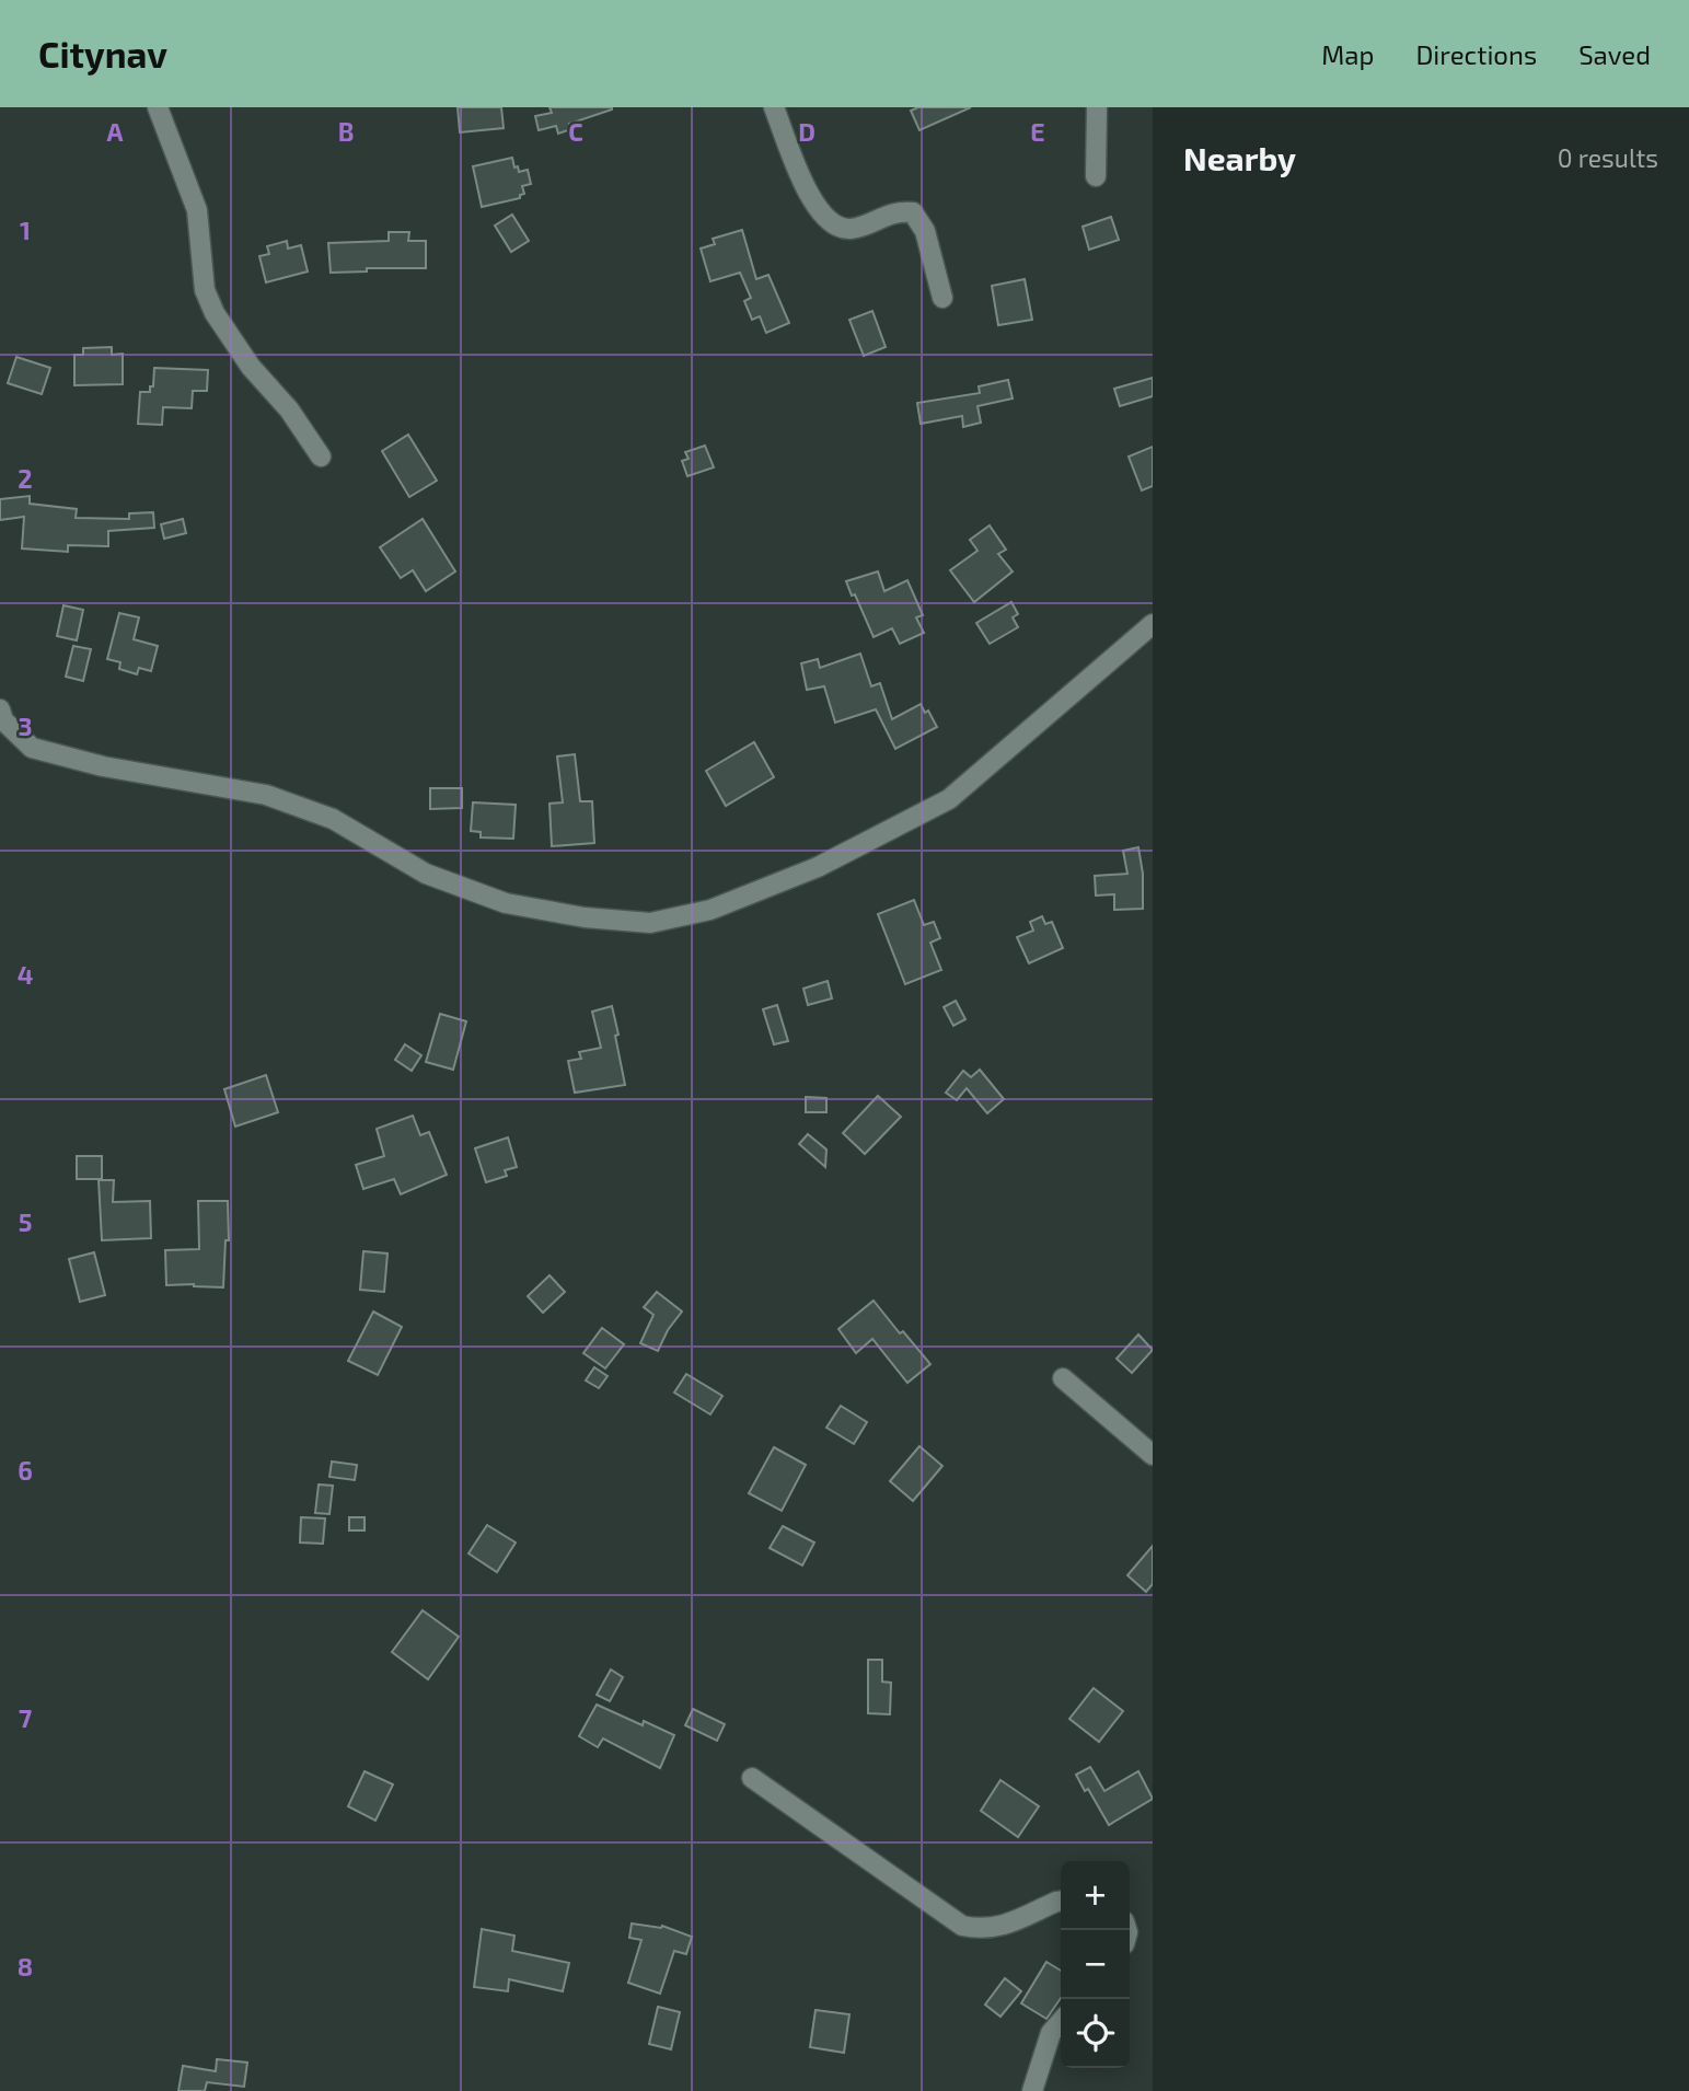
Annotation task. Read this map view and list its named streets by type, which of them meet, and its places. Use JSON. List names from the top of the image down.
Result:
{
  "page": {
    "header": "Citynav",
    "nav": ["Map", "Directions", "Saved"],
    "heading": ["Nearby", "0 results"],
    "map_buttons": ["+", "−"]
  },
  "grid": {
    "columns": [
      "A",
      "B",
      "C",
      "D",
      "E"
    ],
    "rows": [
      "1",
      "2",
      "3",
      "4",
      "5",
      "6",
      "7",
      "8"
    ]
  }
}
